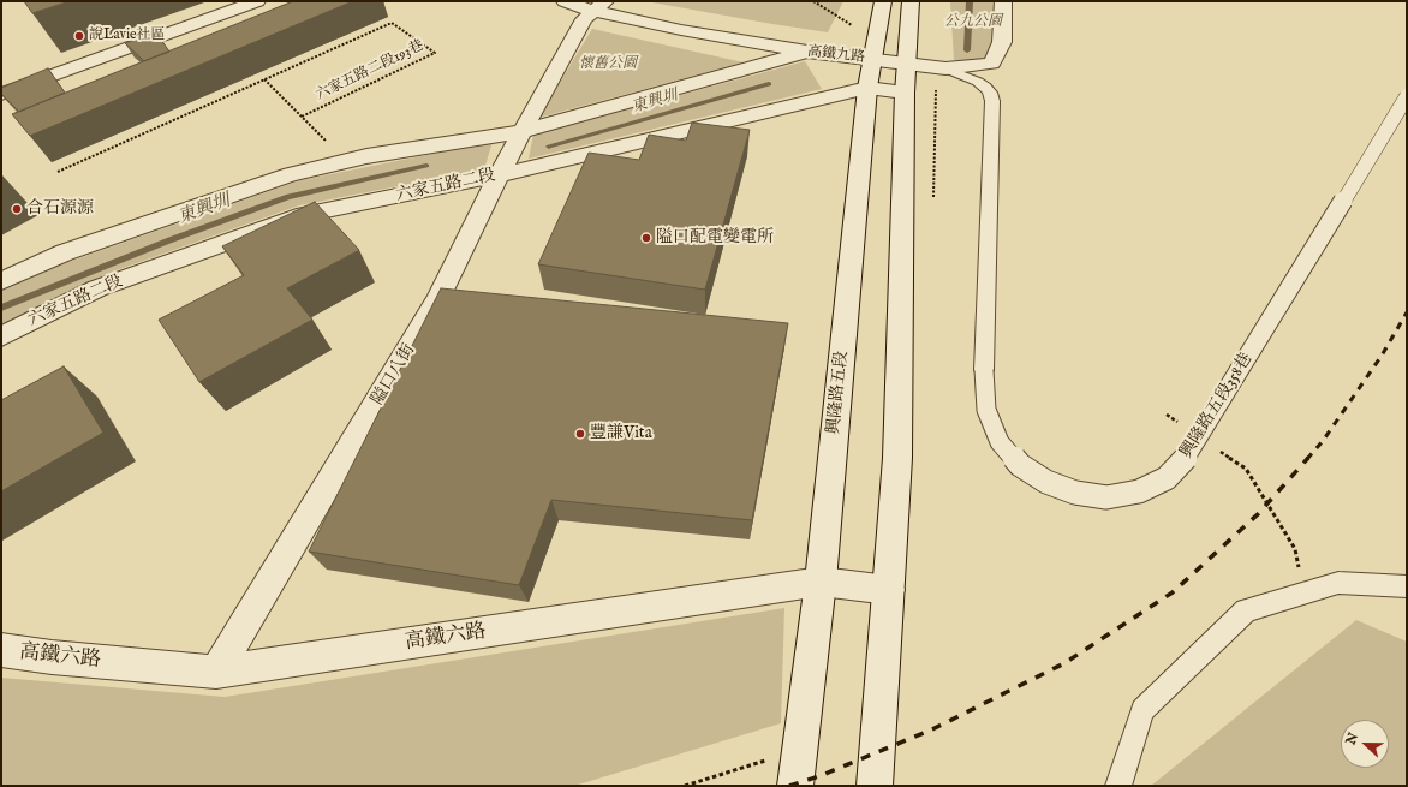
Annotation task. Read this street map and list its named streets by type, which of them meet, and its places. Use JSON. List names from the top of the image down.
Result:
{
  "streets": {
    "street": [
      "高鐵九路",
      "六家五路二段",
      "隘口八街",
      "興隆路五段",
      "高鐵六路"
    ],
    "lane": ["興隆路五段358巷"],
    "path": ["六家五路二段193巷"]
  },
  "crossings": [
    ["高鐵九路", "隘口八街"],
    ["高鐵九路", "興隆路五段"],
    ["六家五路二段", "隘口八街"],
    ["六家五路二段", "興隆路五段"],
    ["隘口八街", "高鐵六路"],
    ["興隆路五段", "高鐵六路"]
  ],
  "water": ["東興圳"],
  "parks": ["公九公園", "懷舊公園"],
  "places": [
    "說Lavie社區",
    "合石源源",
    "隘口配電變電所",
    "豐謙Vita"
  ],
  "north": "left"
}
